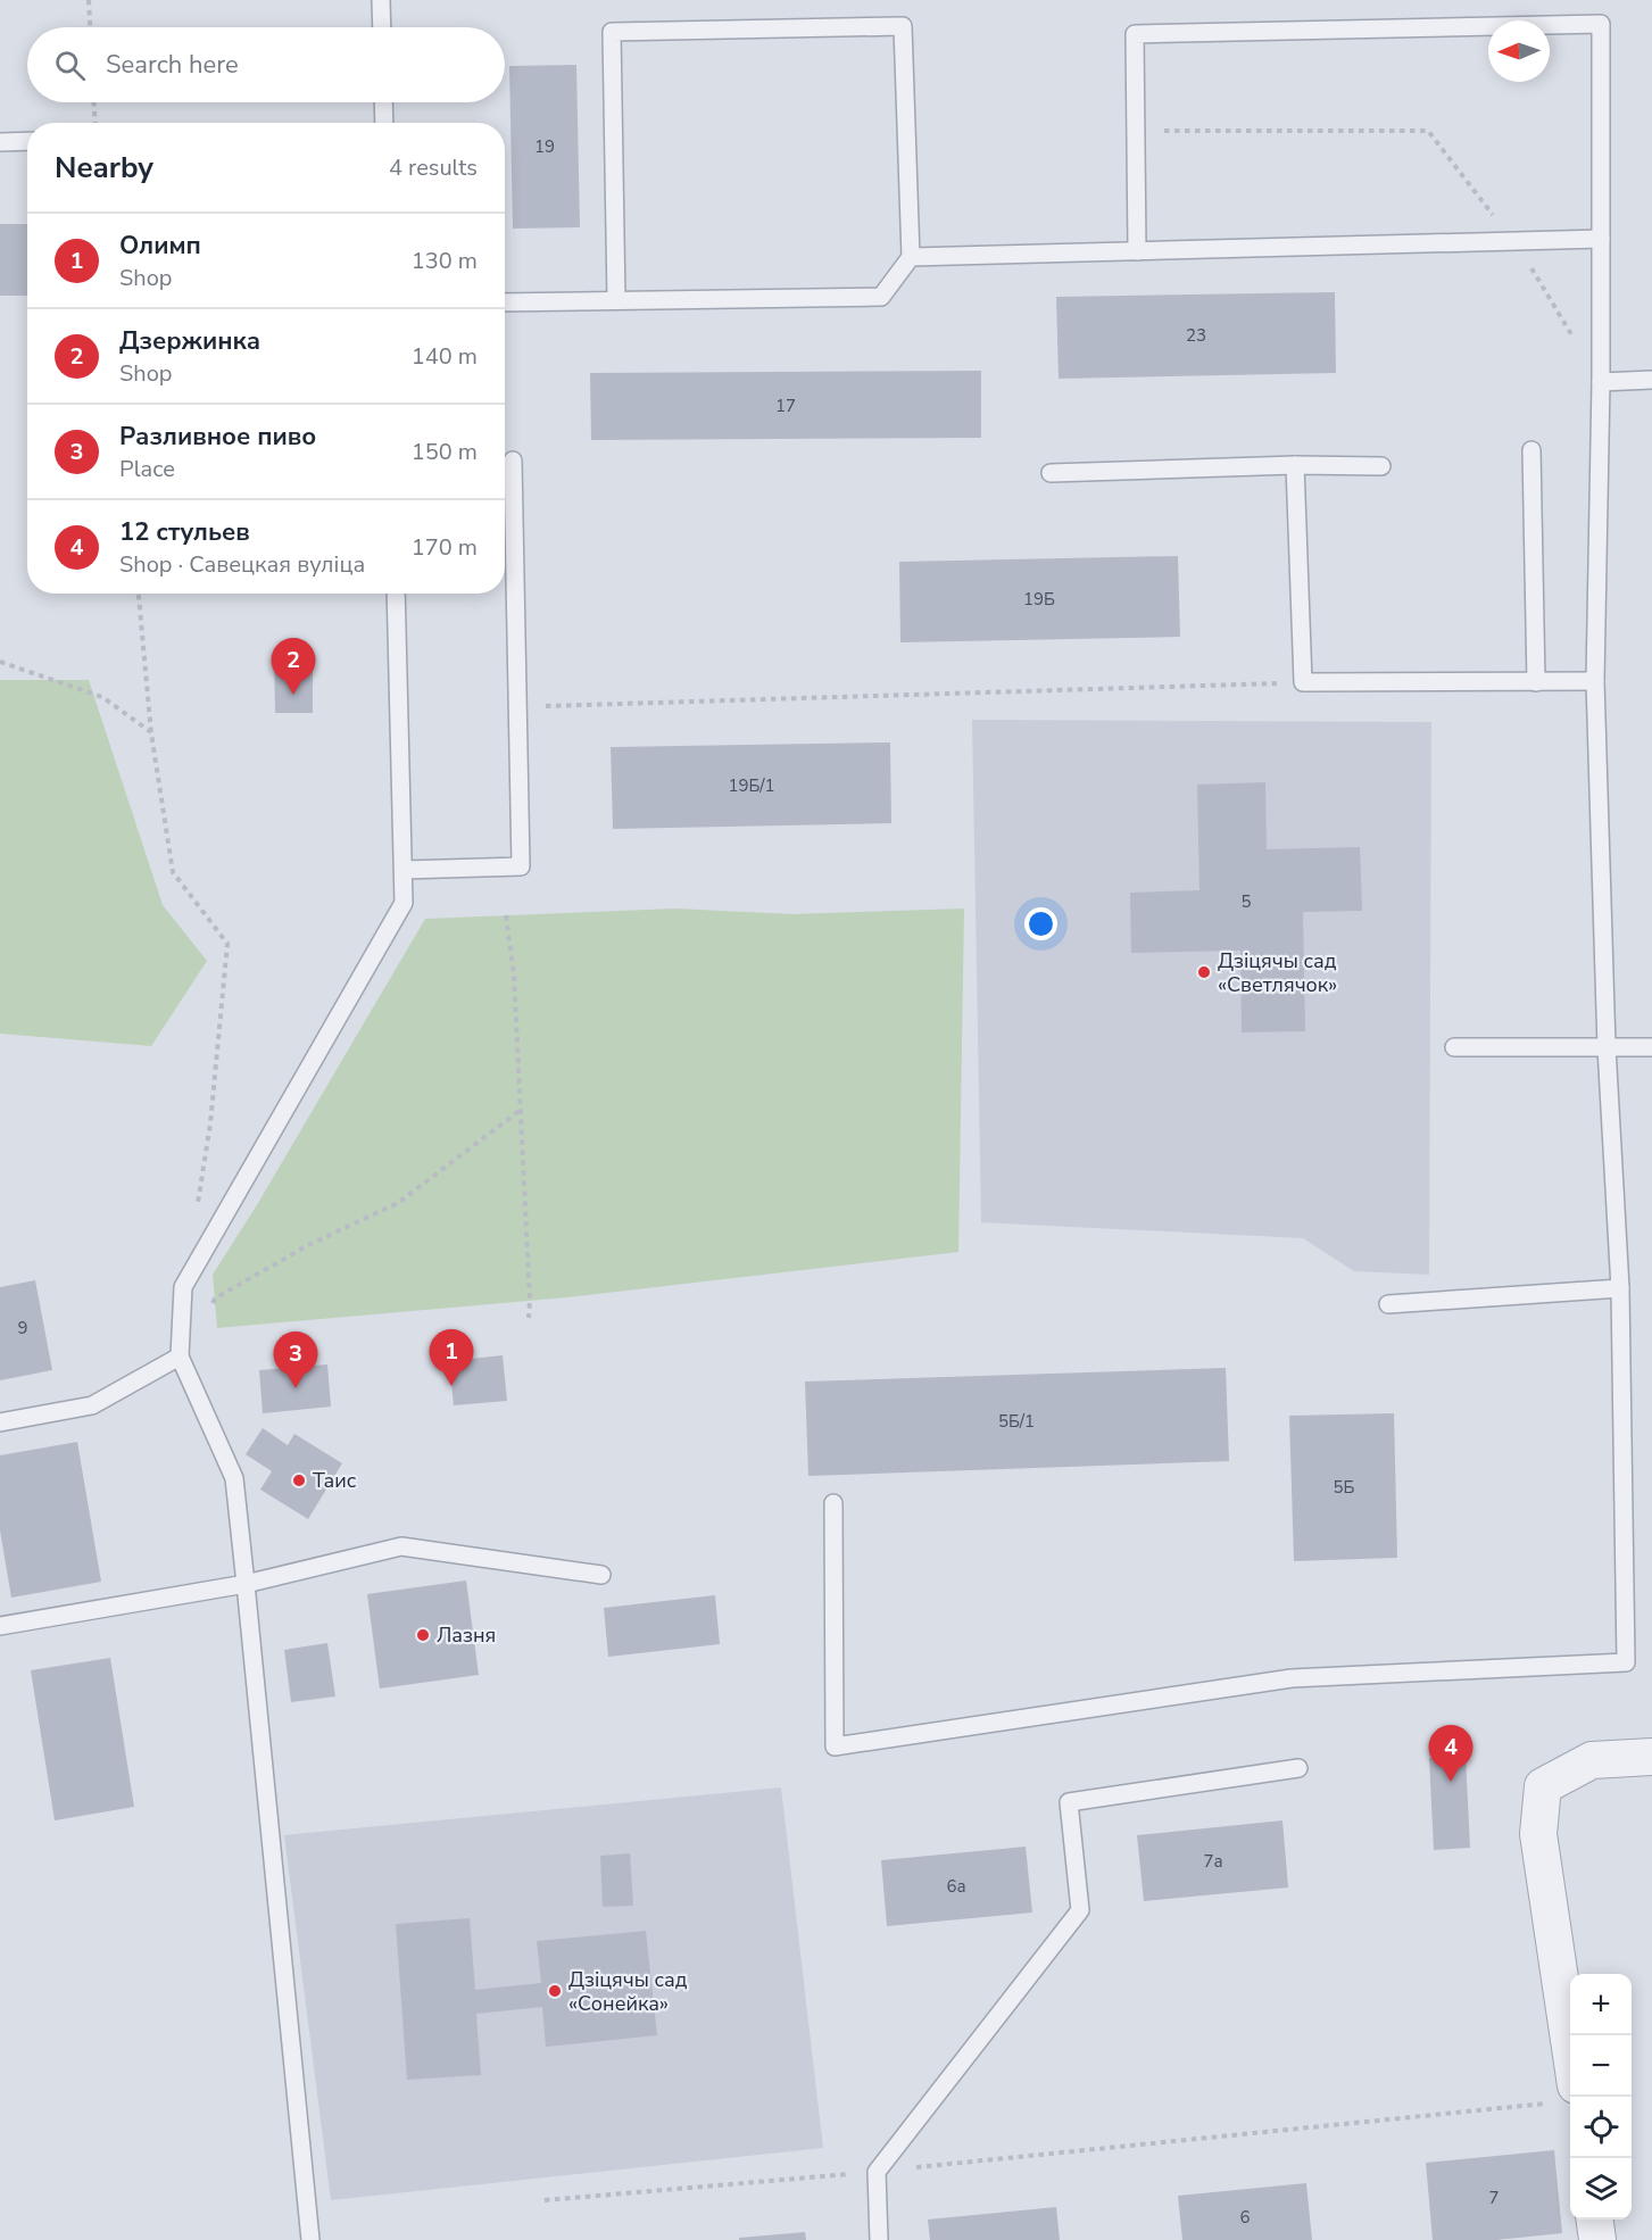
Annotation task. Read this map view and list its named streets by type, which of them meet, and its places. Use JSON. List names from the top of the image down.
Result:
{
  "places": [
    "Дзіцячы сад «Светлячок»",
    "Таис",
    "Лазня",
    "Дзіцячы сад «Сонейка»"
  ],
  "house_numbers": [
    "19",
    "23",
    "17",
    "19Б",
    "19Б/1",
    "5",
    "9",
    "5Б/1",
    "5Б",
    "7а",
    "6а",
    "7",
    "6"
  ],
  "north": "left",
  "page": {
    "search": "Search here",
    "heading": ["Nearby", "4 results"],
    "list": [
      {
        "mark": "1",
        "name": "Олимп",
        "note": "Shop",
        "value": "130 m"
      },
      {
        "mark": "2",
        "name": "Дзержинка",
        "note": "Shop",
        "value": "140 m"
      },
      {
        "mark": "3",
        "name": "Разливное пиво",
        "note": "Place",
        "value": "150 m"
      },
      {
        "mark": "4",
        "name": "12 стульев",
        "note": "Shop · Савецкая вуліца",
        "value": "170 m"
      }
    ],
    "pins": [
      "2",
      "1",
      "3",
      "4"
    ],
    "map_buttons": ["+", "−"]
  }
}
